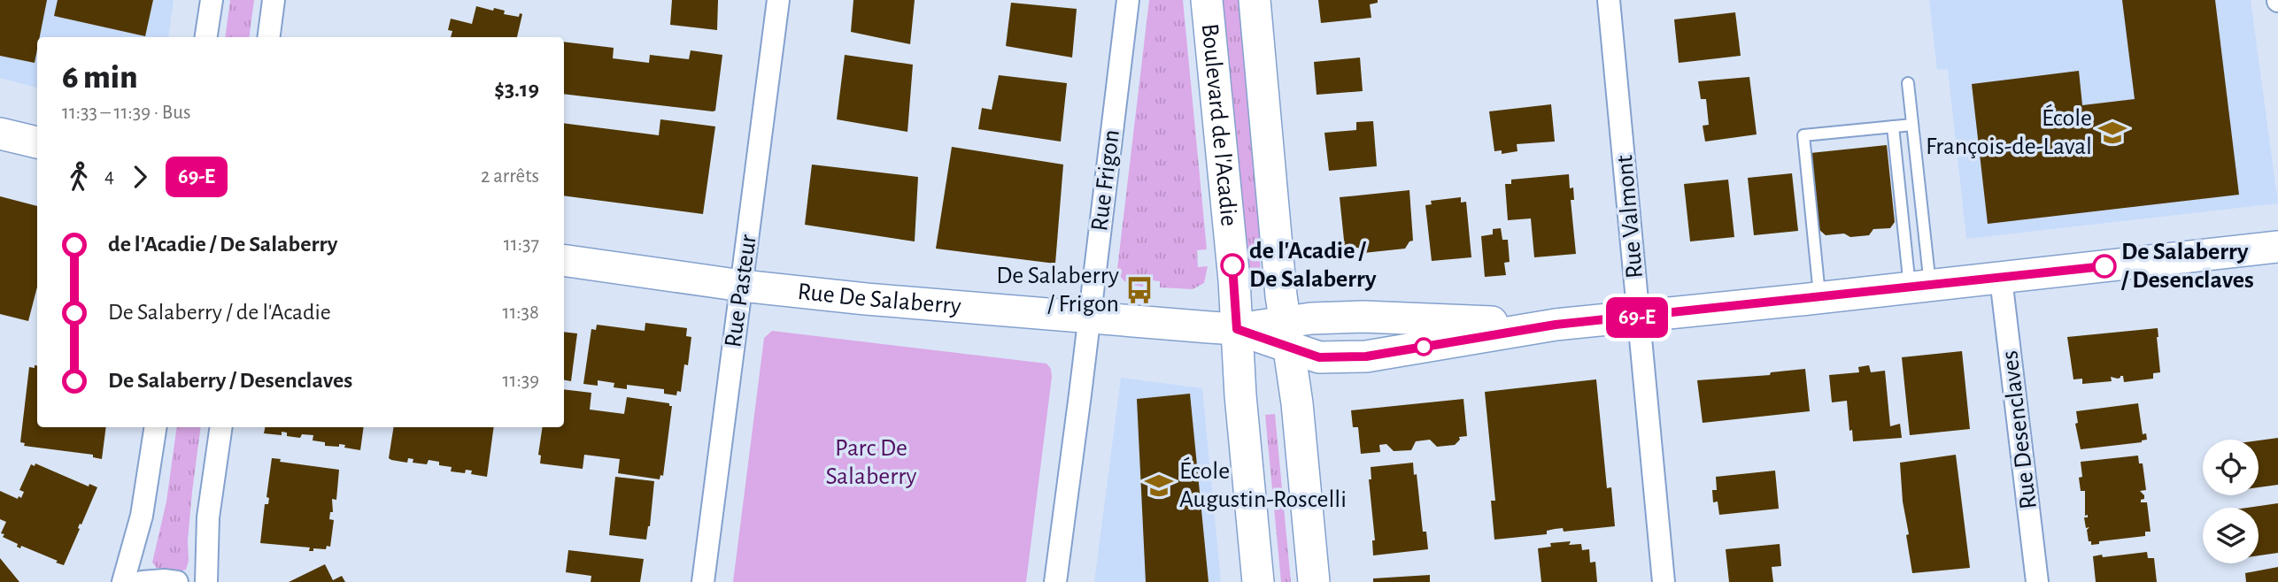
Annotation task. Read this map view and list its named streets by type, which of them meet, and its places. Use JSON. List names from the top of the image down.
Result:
{
  "streets": {
    "main road": ["Boulevard de l'Acadie", "Rue De Salaberry"],
    "street": [
      "Rue Frigon",
      "Rue Valmont",
      "Rue Pasteur",
      "Rue Desenclaves"
    ]
  },
  "crossings": [
    ["Boulevard de l'Acadie", "Rue De Salaberry"],
    ["Rue Frigon", "Rue De Salaberry"],
    ["Rue Valmont", "Rue De Salaberry"],
    ["Rue Pasteur", "Rue De Salaberry"],
    ["Rue De Salaberry", "Rue Desenclaves"]
  ],
  "parks": ["Parc De Salaberry"],
  "places": {
    "school or university": ["École François-de-Laval", "École Augustin-Roscelli"],
    "other": ["de l'Acadie / De Salaberry", "De Salaberry / Desenclaves"],
    "bus stop": ["De Salaberry / Frigon"]
  },
  "lines": ["bus line 69-E"],
  "page": {
    "on_map": "69-E",
    "heading": ["6 min", "11:33 – 11:39 · Bus", "$3.19"],
    "legs": ["4", "69-E", "2 arrêts"],
    "list": [
      {
        "name": "de l'Acadie / De Salaberry",
        "value": "11:37"
      },
      {
        "name": "De Salaberry / de l'Acadie",
        "value": "11:38"
      },
      {
        "name": "De Salaberry / Desenclaves",
        "value": "11:39"
      }
    ]
  }
}
